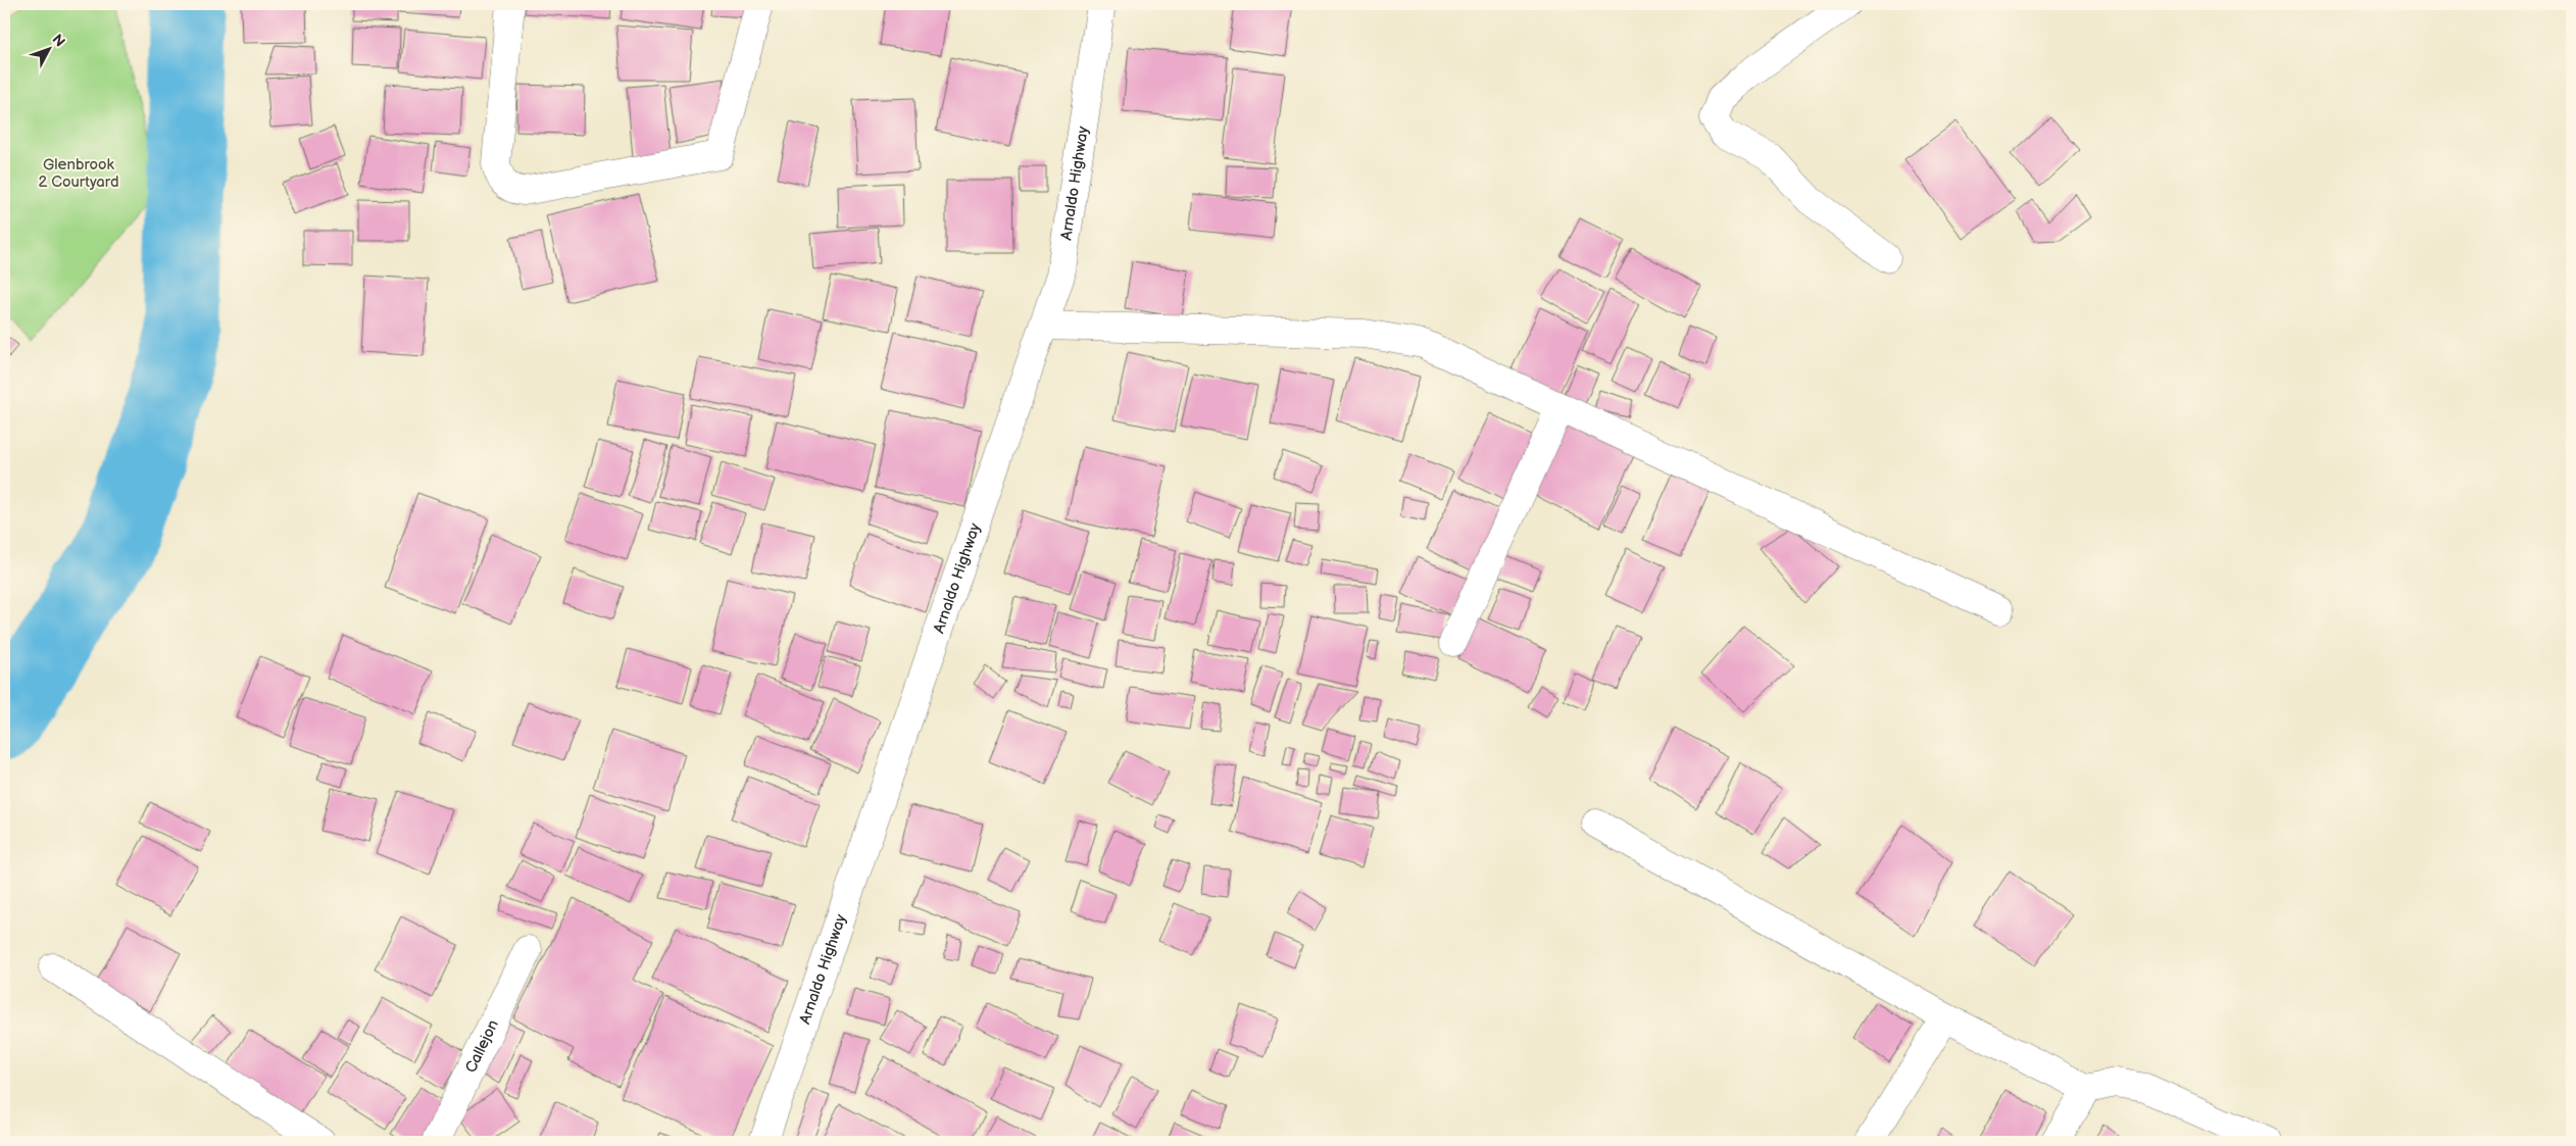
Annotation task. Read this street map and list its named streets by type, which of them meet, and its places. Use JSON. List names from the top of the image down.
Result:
{
  "streets": {
    "street": ["Arnaldo Highway", "Callejon"]
  },
  "parks": ["Glenbrook 2 Courtyard"],
  "north": "top right"
}
